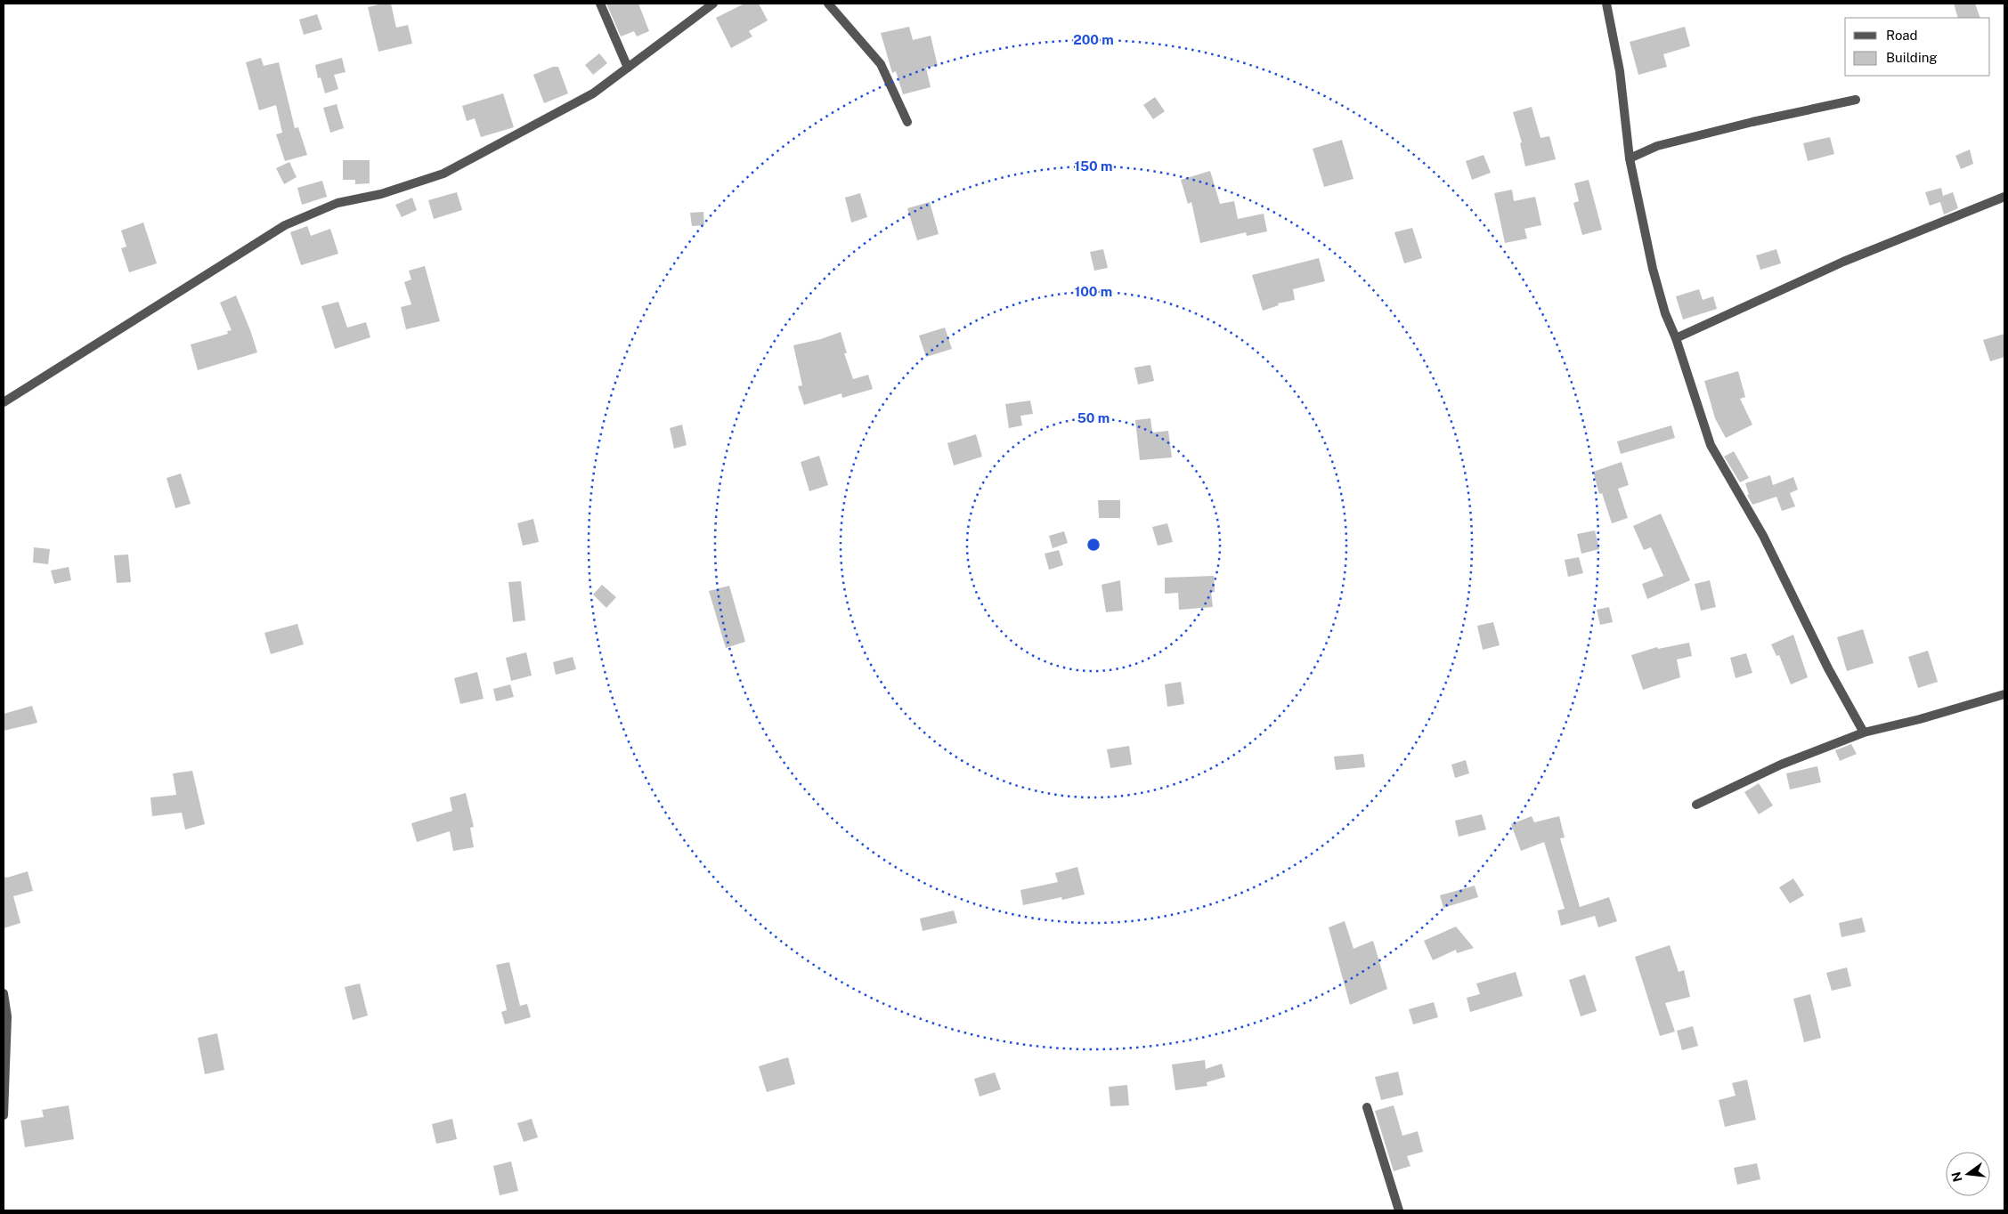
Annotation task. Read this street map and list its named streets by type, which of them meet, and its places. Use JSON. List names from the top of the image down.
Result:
{
  "legend": ["Road", "Building"],
  "north": "left",
  "rings": [
    "200 m",
    "150 m",
    "100 m",
    "50 m"
  ]
}
